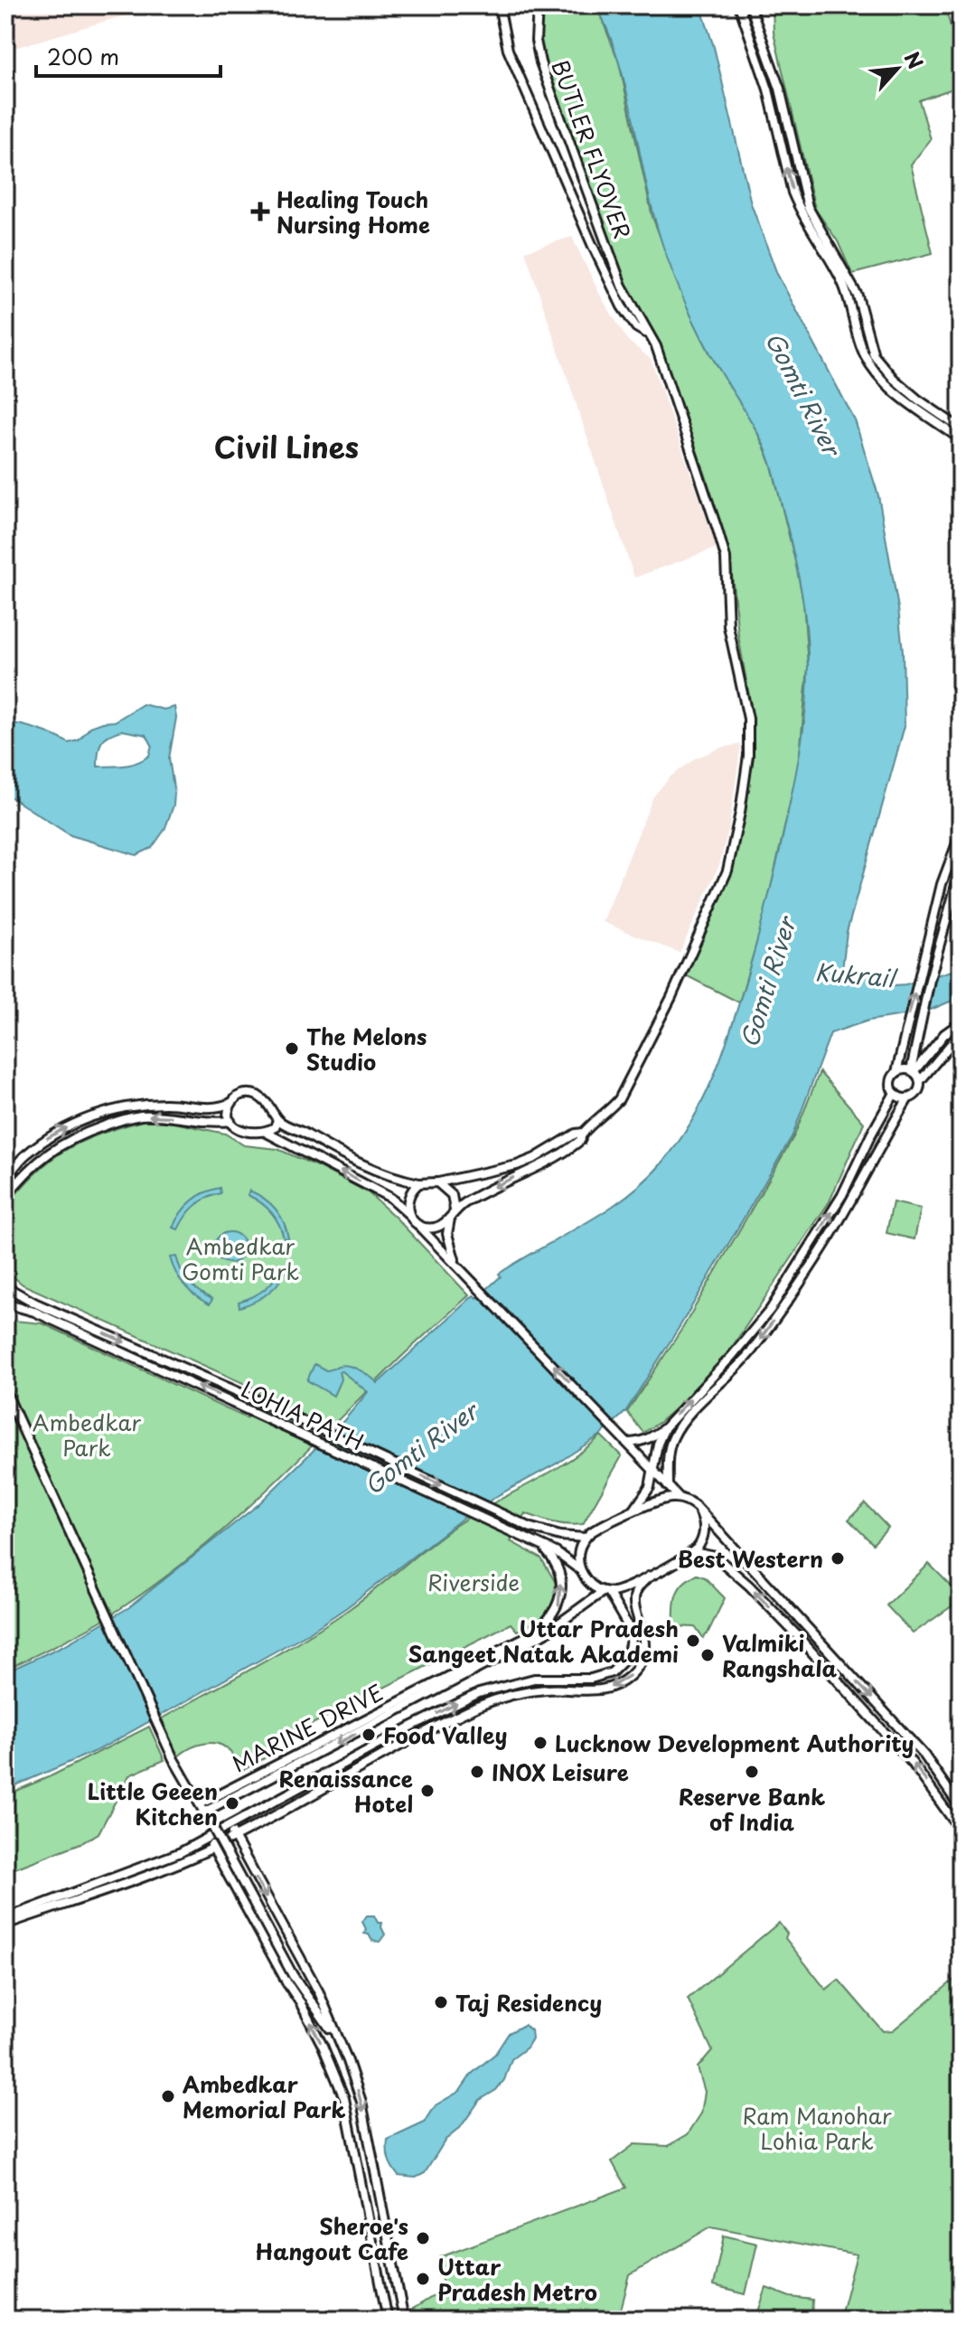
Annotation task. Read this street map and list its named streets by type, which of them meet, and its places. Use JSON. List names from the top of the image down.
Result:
{
  "streets": {
    "street": ["BUTLER FLYOVER", "LOHIA PATH", "MARINE DRIVE"]
  },
  "crossings": [
    ["LOHIA PATH", "MARINE DRIVE"]
  ],
  "districts": ["Civil Lines"],
  "water": ["Gomti River", "Kukrail"],
  "parks": [
    "Ambedkar Gomti Park",
    "Ambedkar Park",
    "Riverside",
    "Ram Manohar Lohia Park"
  ],
  "places": {
    "health": ["Healing Touch Nursing Home"],
    "other": [
      "The Melons Studio",
      "Best Western",
      "Uttar Pradesh Sangeet Natak Akademi",
      "Valmiki Rangshala",
      "Food Valley",
      "Lucknow Development Authority",
      "INOX Leisure",
      "Reserve Bank of India",
      "Renaissance Hotel",
      "Little Geeen Kitchen",
      "Taj Residency",
      "Ambedkar Memorial Park",
      "Sheroe's Hangout Cafe",
      "Uttar Pradesh Metro"
    ]
  },
  "scale_bar": "200 m",
  "north": "top right"
}
